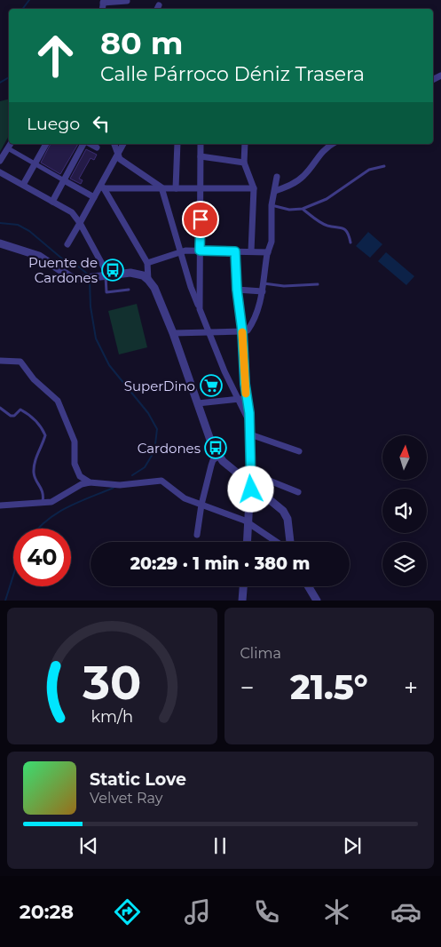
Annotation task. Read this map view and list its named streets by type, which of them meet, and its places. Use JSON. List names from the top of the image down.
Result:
{
  "places": {
    "bus stop": ["Puente de Cardones", "Cardones"],
    "supermarket": ["SuperDino"]
  },
  "north": "top",
  "page": {
    "turn": ["80 m", "Calle Párroco Déniz Trasera"],
    "then": "Luego",
    "limit": "40",
    "trip": "20:29 · 1 min · 380 m",
    "tile": "Clima",
    "heat": ["−", "21.5°", "+"],
    "song": ["Static Love", "Velvet Ray"],
    "tabs": "20:28",
    "gauge": ["30", "km/h"]
  }
}
